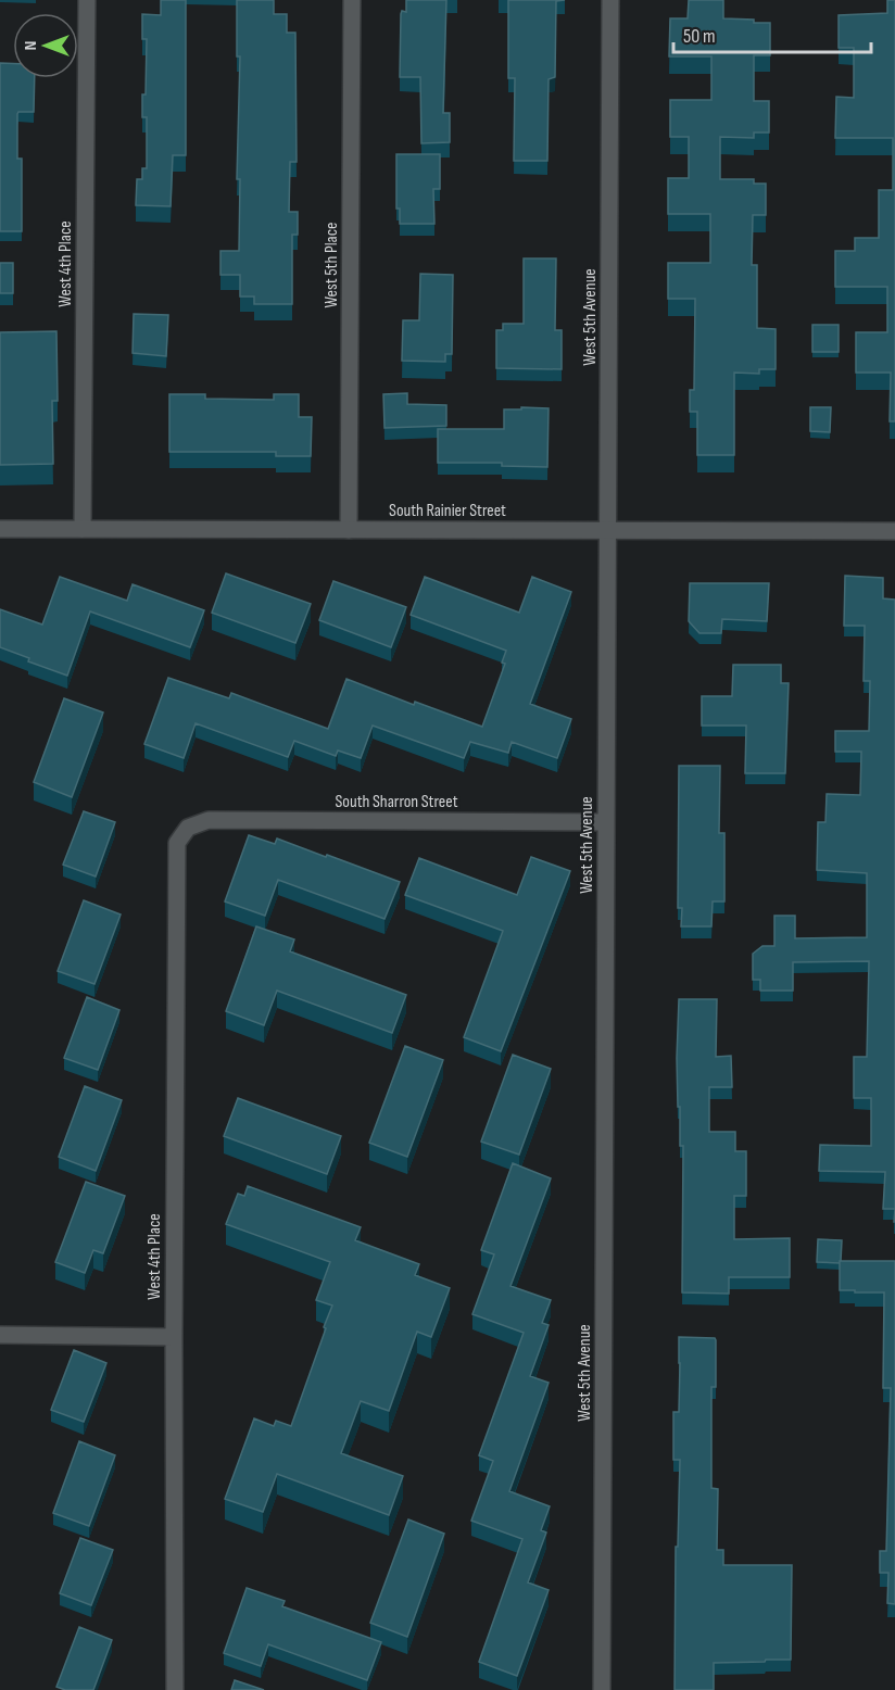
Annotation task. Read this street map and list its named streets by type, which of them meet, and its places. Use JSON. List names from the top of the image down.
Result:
{
  "streets": {
    "street": [
      "West 4th Place",
      "West 5th Place",
      "West 5th Avenue",
      "South Rainier Street",
      "South Sharron Street"
    ]
  },
  "crossings": [
    ["West 4th Place", "South Rainier Street"],
    ["West 4th Place", "South Sharron Street"],
    ["West 5th Place", "South Rainier Street"],
    ["West 5th Avenue", "South Rainier Street"],
    ["West 5th Avenue", "South Sharron Street"]
  ],
  "scale_bar": "50 m",
  "north": "left"
}
